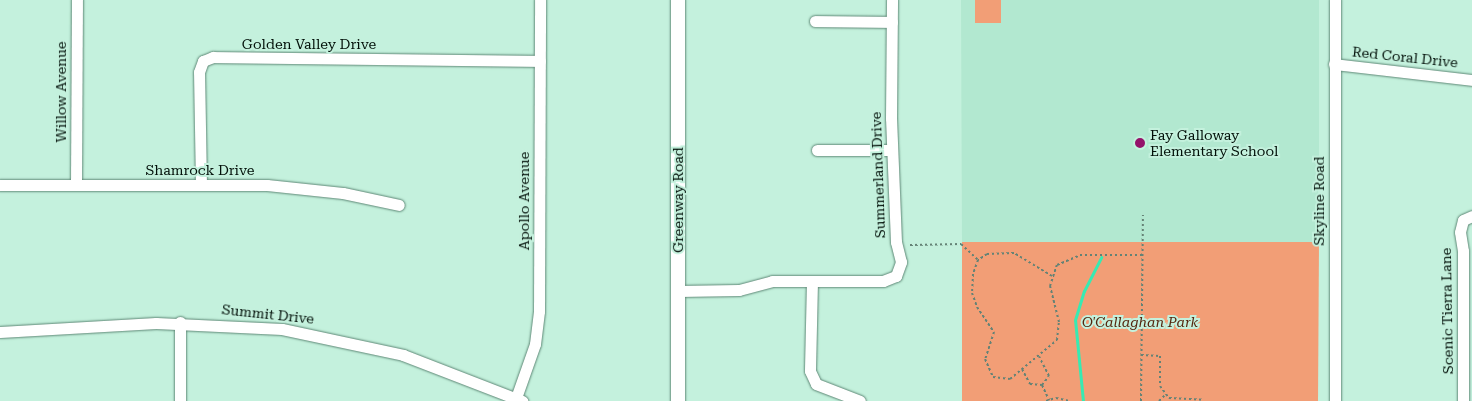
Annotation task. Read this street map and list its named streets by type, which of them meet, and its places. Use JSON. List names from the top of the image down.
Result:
{
  "streets": {
    "street": [
      "Golden Valley Drive",
      "Red Coral Drive",
      "Willow Avenue",
      "Shamrock Drive",
      "Summerland Drive",
      "Greenway Road",
      "Apollo Avenue",
      "Skyline Road",
      "Scenic Tierra Lane",
      "Summit Drive"
    ]
  },
  "crossings": [
    ["Golden Valley Drive", "Shamrock Drive"],
    ["Golden Valley Drive", "Apollo Avenue"],
    ["Red Coral Drive", "Skyline Road"],
    ["Willow Avenue", "Shamrock Drive"],
    ["Summerland Drive", "Greenway Road"],
    ["Apollo Avenue", "Summit Drive"]
  ],
  "parks": ["O'Callaghan Park"],
  "places": ["Fay Galloway Elementary School"]
}
